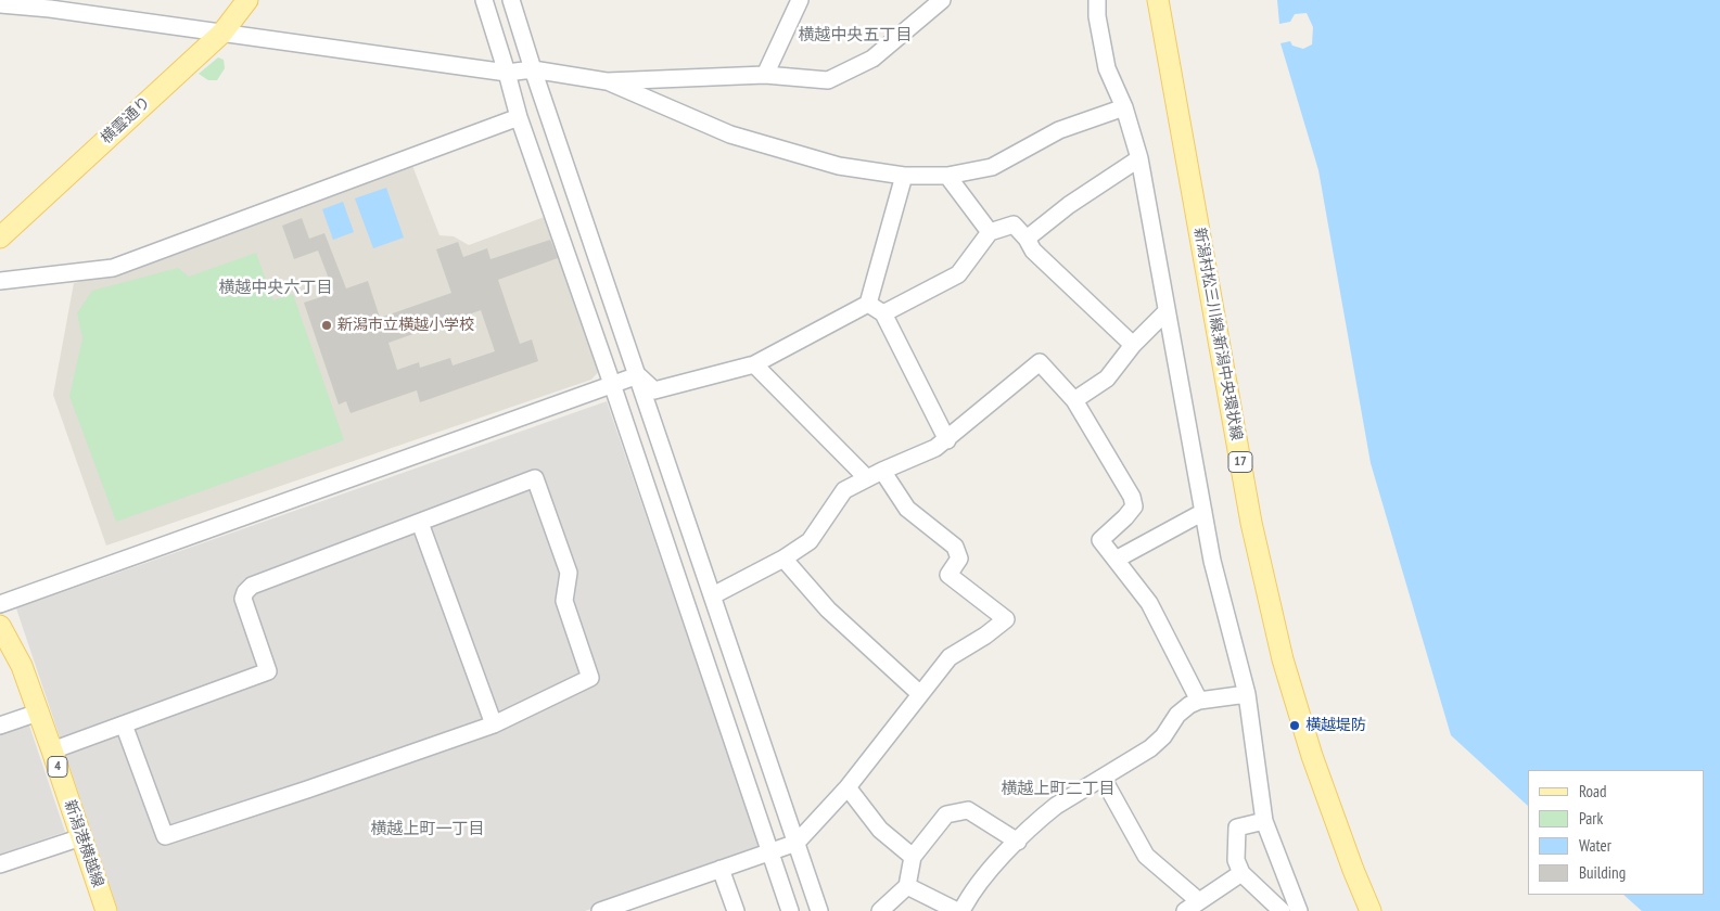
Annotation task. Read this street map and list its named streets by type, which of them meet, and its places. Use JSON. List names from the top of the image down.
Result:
{
  "streets": {
    "main road": [
      "横雲通り",
      "新潟村松三川線;新潟中央環状線",
      "17",
      "4",
      "新潟港横越線"
    ]
  },
  "districts": [
    "横越中央五丁目",
    "横越中央六丁目",
    "横越上町二丁目",
    "横越上町一丁目"
  ],
  "places": ["新潟市立横越小学校", "横越堤防"],
  "legend": [
    "Road",
    "Park",
    "Water",
    "Building"
  ]
}
